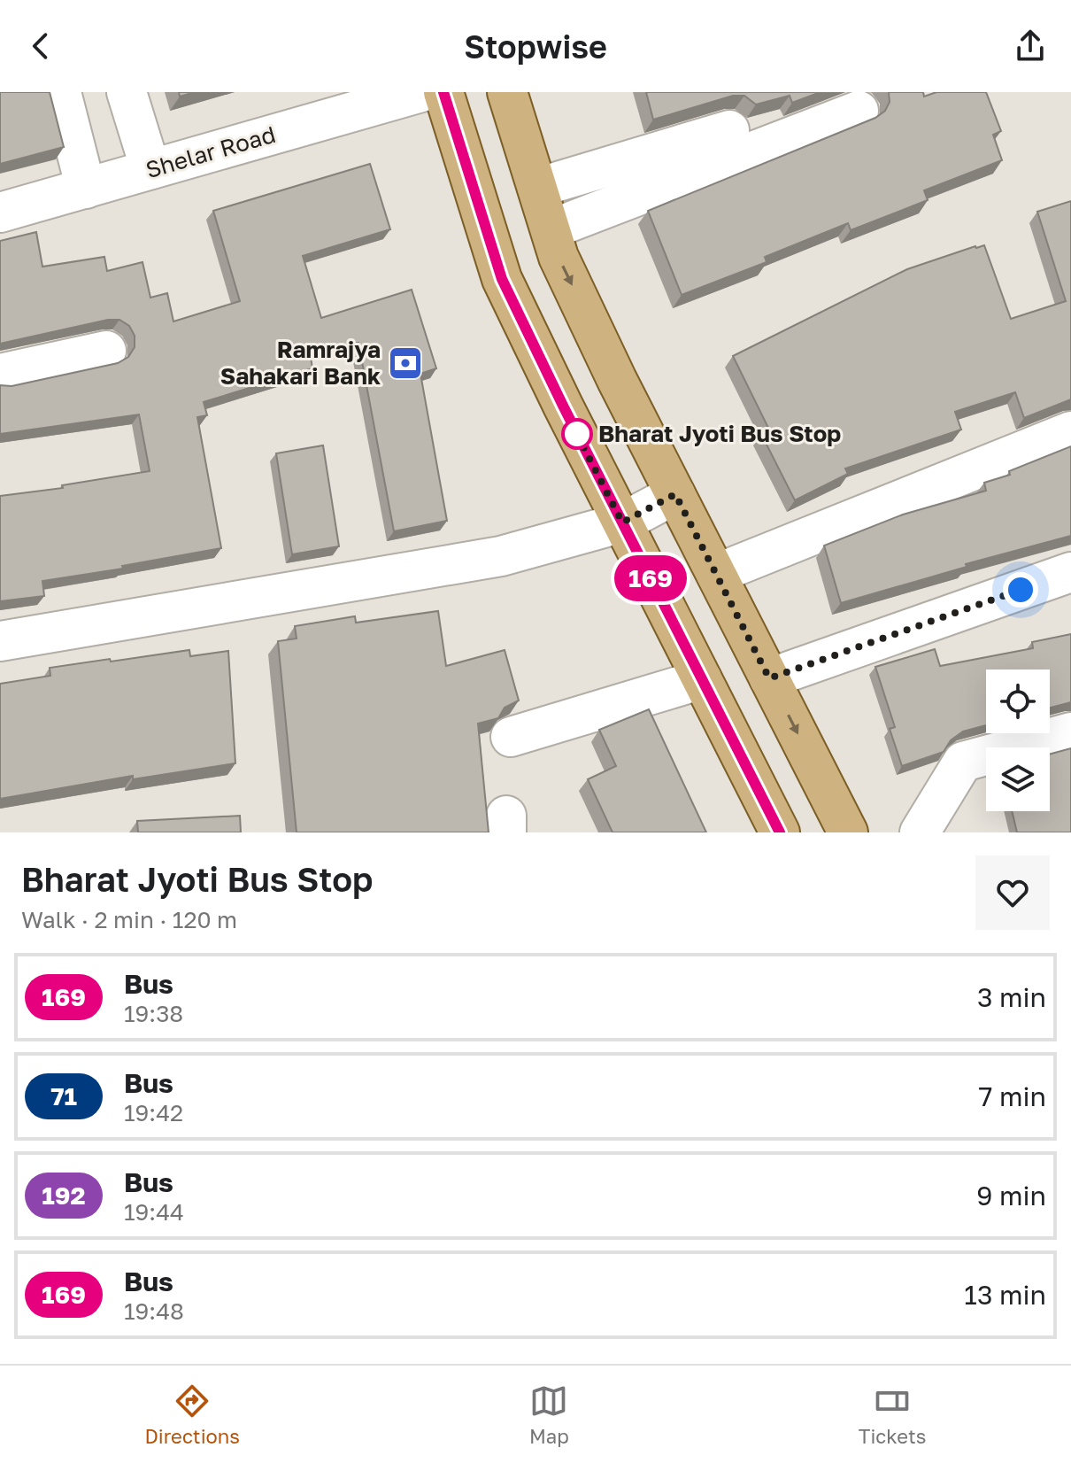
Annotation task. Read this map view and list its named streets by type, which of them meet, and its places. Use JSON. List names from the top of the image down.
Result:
{
  "streets": {
    "street": ["Shelar Road"]
  },
  "places": {
    "bank": ["Ramrajya Sahakari Bank"],
    "other": ["Bharat Jyoti Bus Stop"]
  },
  "lines": ["bus line 169"],
  "page": {
    "header": "Stopwise",
    "on_map": "169",
    "heading": ["Bharat Jyoti Bus Stop", "Walk · 2 min · 120 m"],
    "list": [
      {
        "mark": "169",
        "name": "Bus",
        "note": "19:38",
        "value": "3 min"
      },
      {
        "mark": "71",
        "name": "Bus",
        "note": "19:42",
        "value": "7 min"
      },
      {
        "mark": "192",
        "name": "Bus",
        "note": "19:44",
        "value": "9 min"
      },
      {
        "mark": "169",
        "name": "Bus",
        "note": "19:48",
        "value": "13 min"
      }
    ],
    "tabs": ["Directions", "Map", "Tickets"]
  }
}
